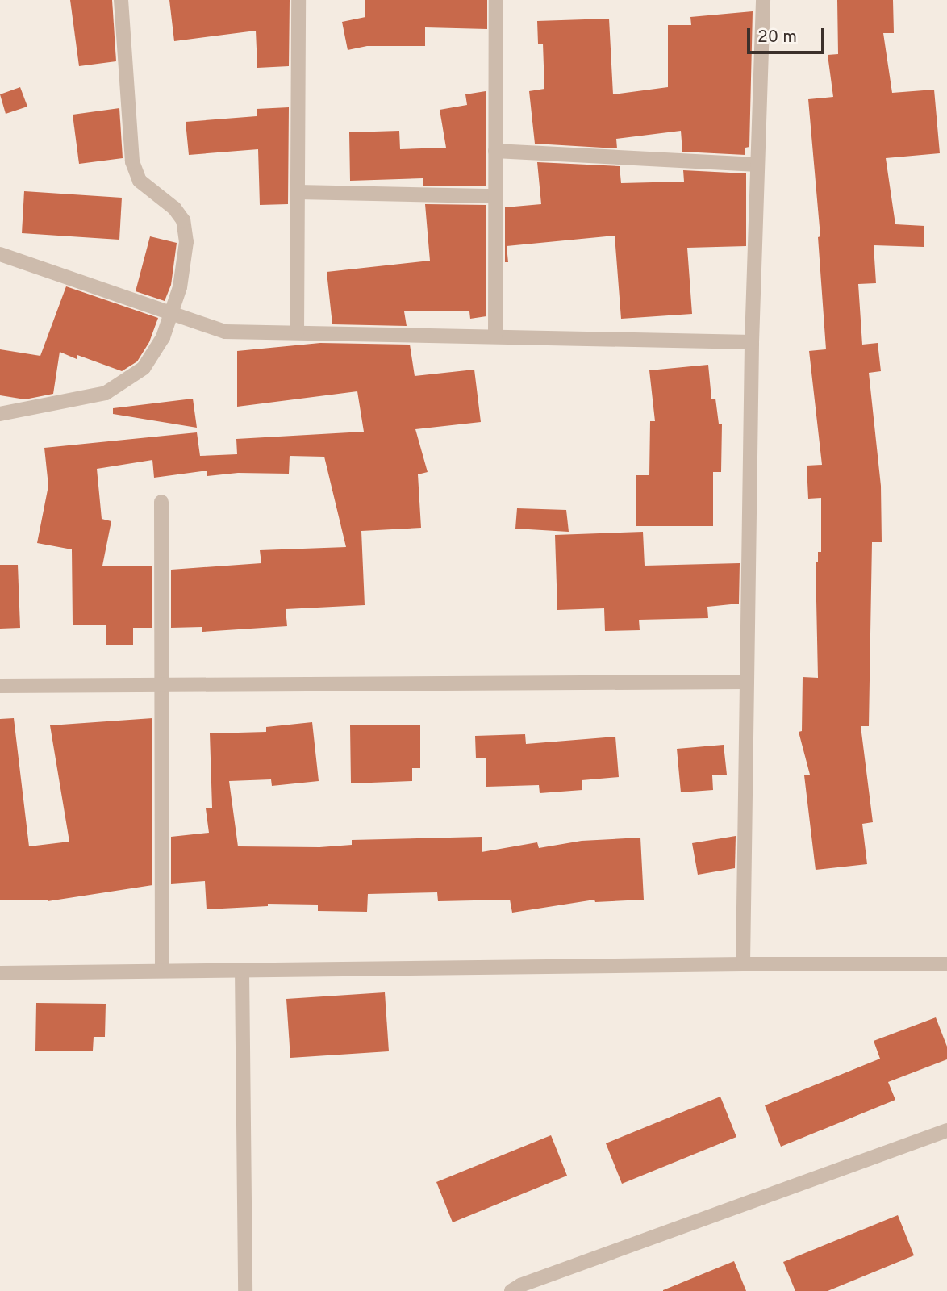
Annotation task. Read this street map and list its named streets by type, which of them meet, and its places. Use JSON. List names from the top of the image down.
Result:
{
  "scale_bar": "20 m"
}
